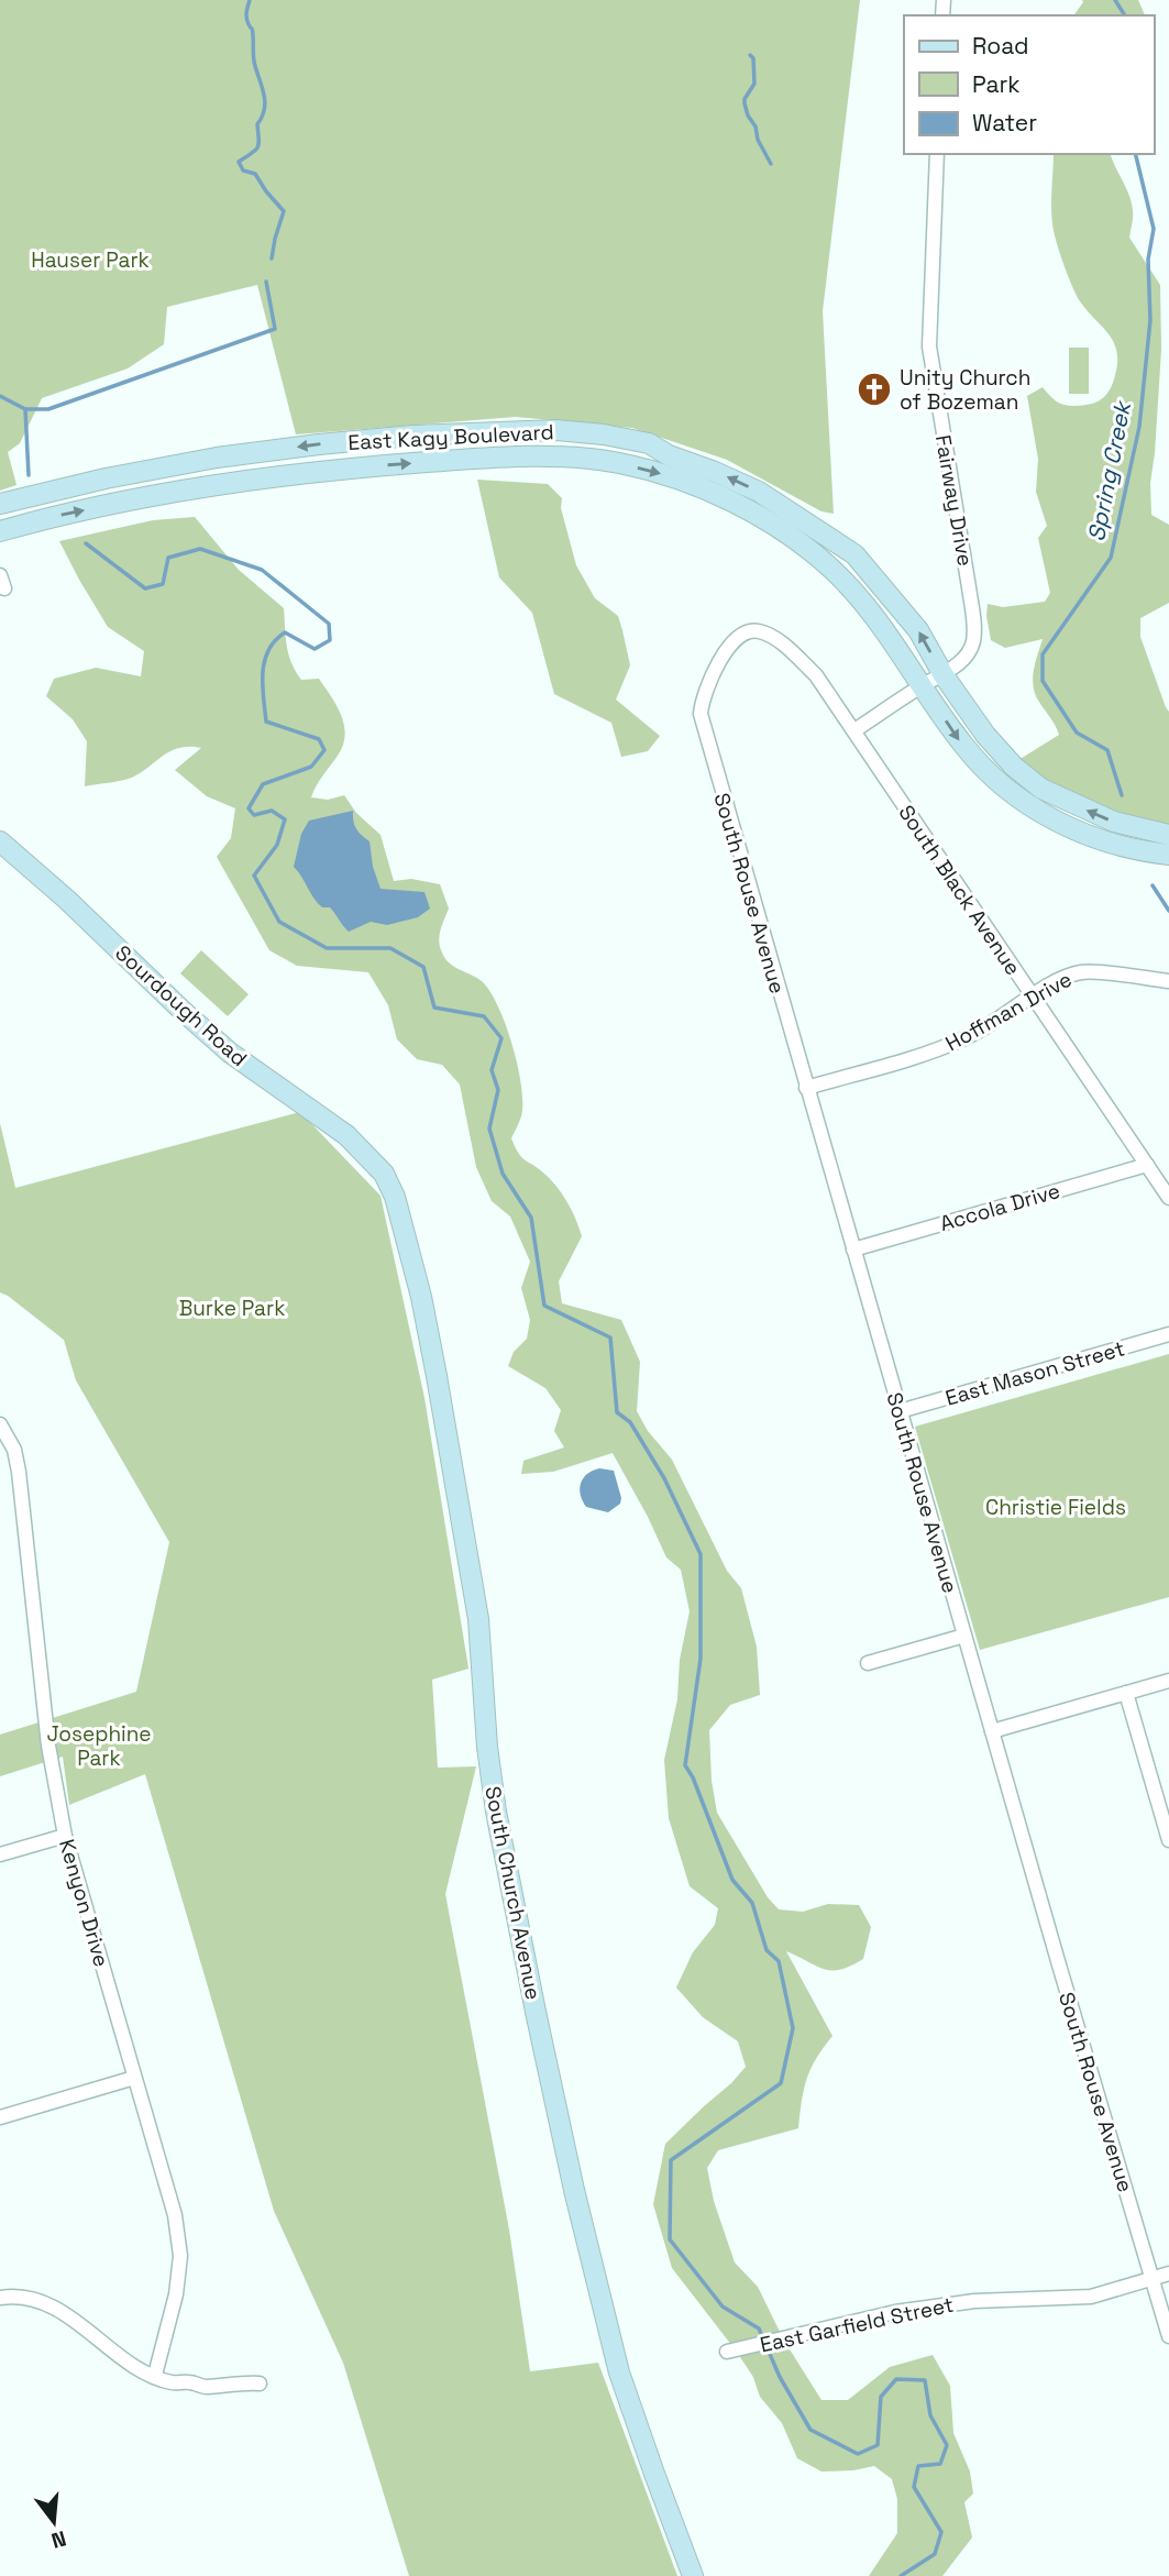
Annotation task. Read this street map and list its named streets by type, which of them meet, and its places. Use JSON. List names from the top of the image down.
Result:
{
  "streets": {
    "main road": ["East Kagy Boulevard", "Sourdough Road", "South Church Avenue"],
    "street": [
      "Fairway Drive",
      "South Black Avenue",
      "South Rouse Avenue",
      "Hoffman Drive",
      "Accola Drive",
      "East Mason Street",
      "Kenyon Drive",
      "East Garfield Street"
    ]
  },
  "crossings": [
    ["East Kagy Boulevard", "Fairway Drive"],
    ["Fairway Drive", "South Black Avenue"],
    ["South Black Avenue", "South Rouse Avenue"],
    ["South Black Avenue", "Hoffman Drive"],
    ["South Black Avenue", "Accola Drive"],
    ["South Rouse Avenue", "Hoffman Drive"],
    ["South Rouse Avenue", "Accola Drive"],
    ["South Rouse Avenue", "East Mason Street"],
    ["South Rouse Avenue", "East Garfield Street"],
    ["Sourdough Road", "South Church Avenue"]
  ],
  "water": ["Spring Creek"],
  "parks": [
    "Hauser Park",
    "Burke Park",
    "Christie Fields",
    "Josephine Park"
  ],
  "places": {
    "church": ["Unity Church of Bozeman"]
  },
  "legend": ["Road", "Park", "Water"],
  "north": "bottom"
}
